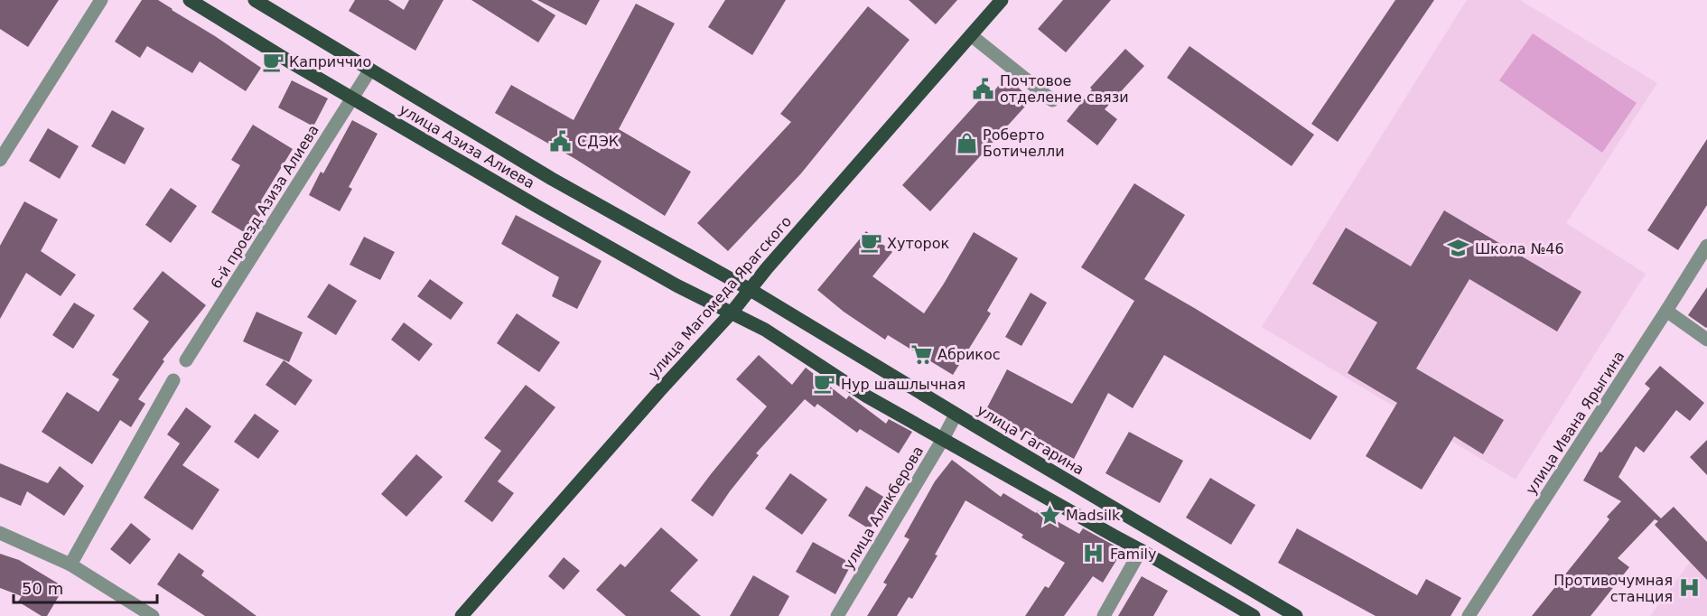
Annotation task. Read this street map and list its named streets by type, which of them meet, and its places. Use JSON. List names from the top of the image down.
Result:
{
  "streets": {
    "main road": ["улица Азиза Алиева", "улица Магомеда Ярагского", "улица Гагарина"],
    "street": ["6-й проезд Азиза Алиева", "улица Ивана Ярыгина", "улица Аликберова"]
  },
  "crossings": [
    ["улица Азиза Алиева", "6-й проезд Азиза Алиева"],
    ["улица Азиза Алиева", "улица Магомеда Ярагского"],
    ["улица Азиза Алиева", "улица Гагарина"],
    ["улица Магомеда Ярагского", "улица Гагарина"],
    ["улица Гагарина", "улица Аликберова"]
  ],
  "places": {
    "cafe": ["Каприччио", "Хуторок", "Нур шашлычная"],
    "public building": ["Почтовое отделение связи", "СДЭК"],
    "shop": ["Роберто Ботичелли"],
    "school or university": ["Школа №46"],
    "supermarket": ["Абрикос"],
    "place": ["Madsilk"],
    "hospital": ["Family", "Противочумная станция"]
  },
  "scale_bar": "50 m"
}
